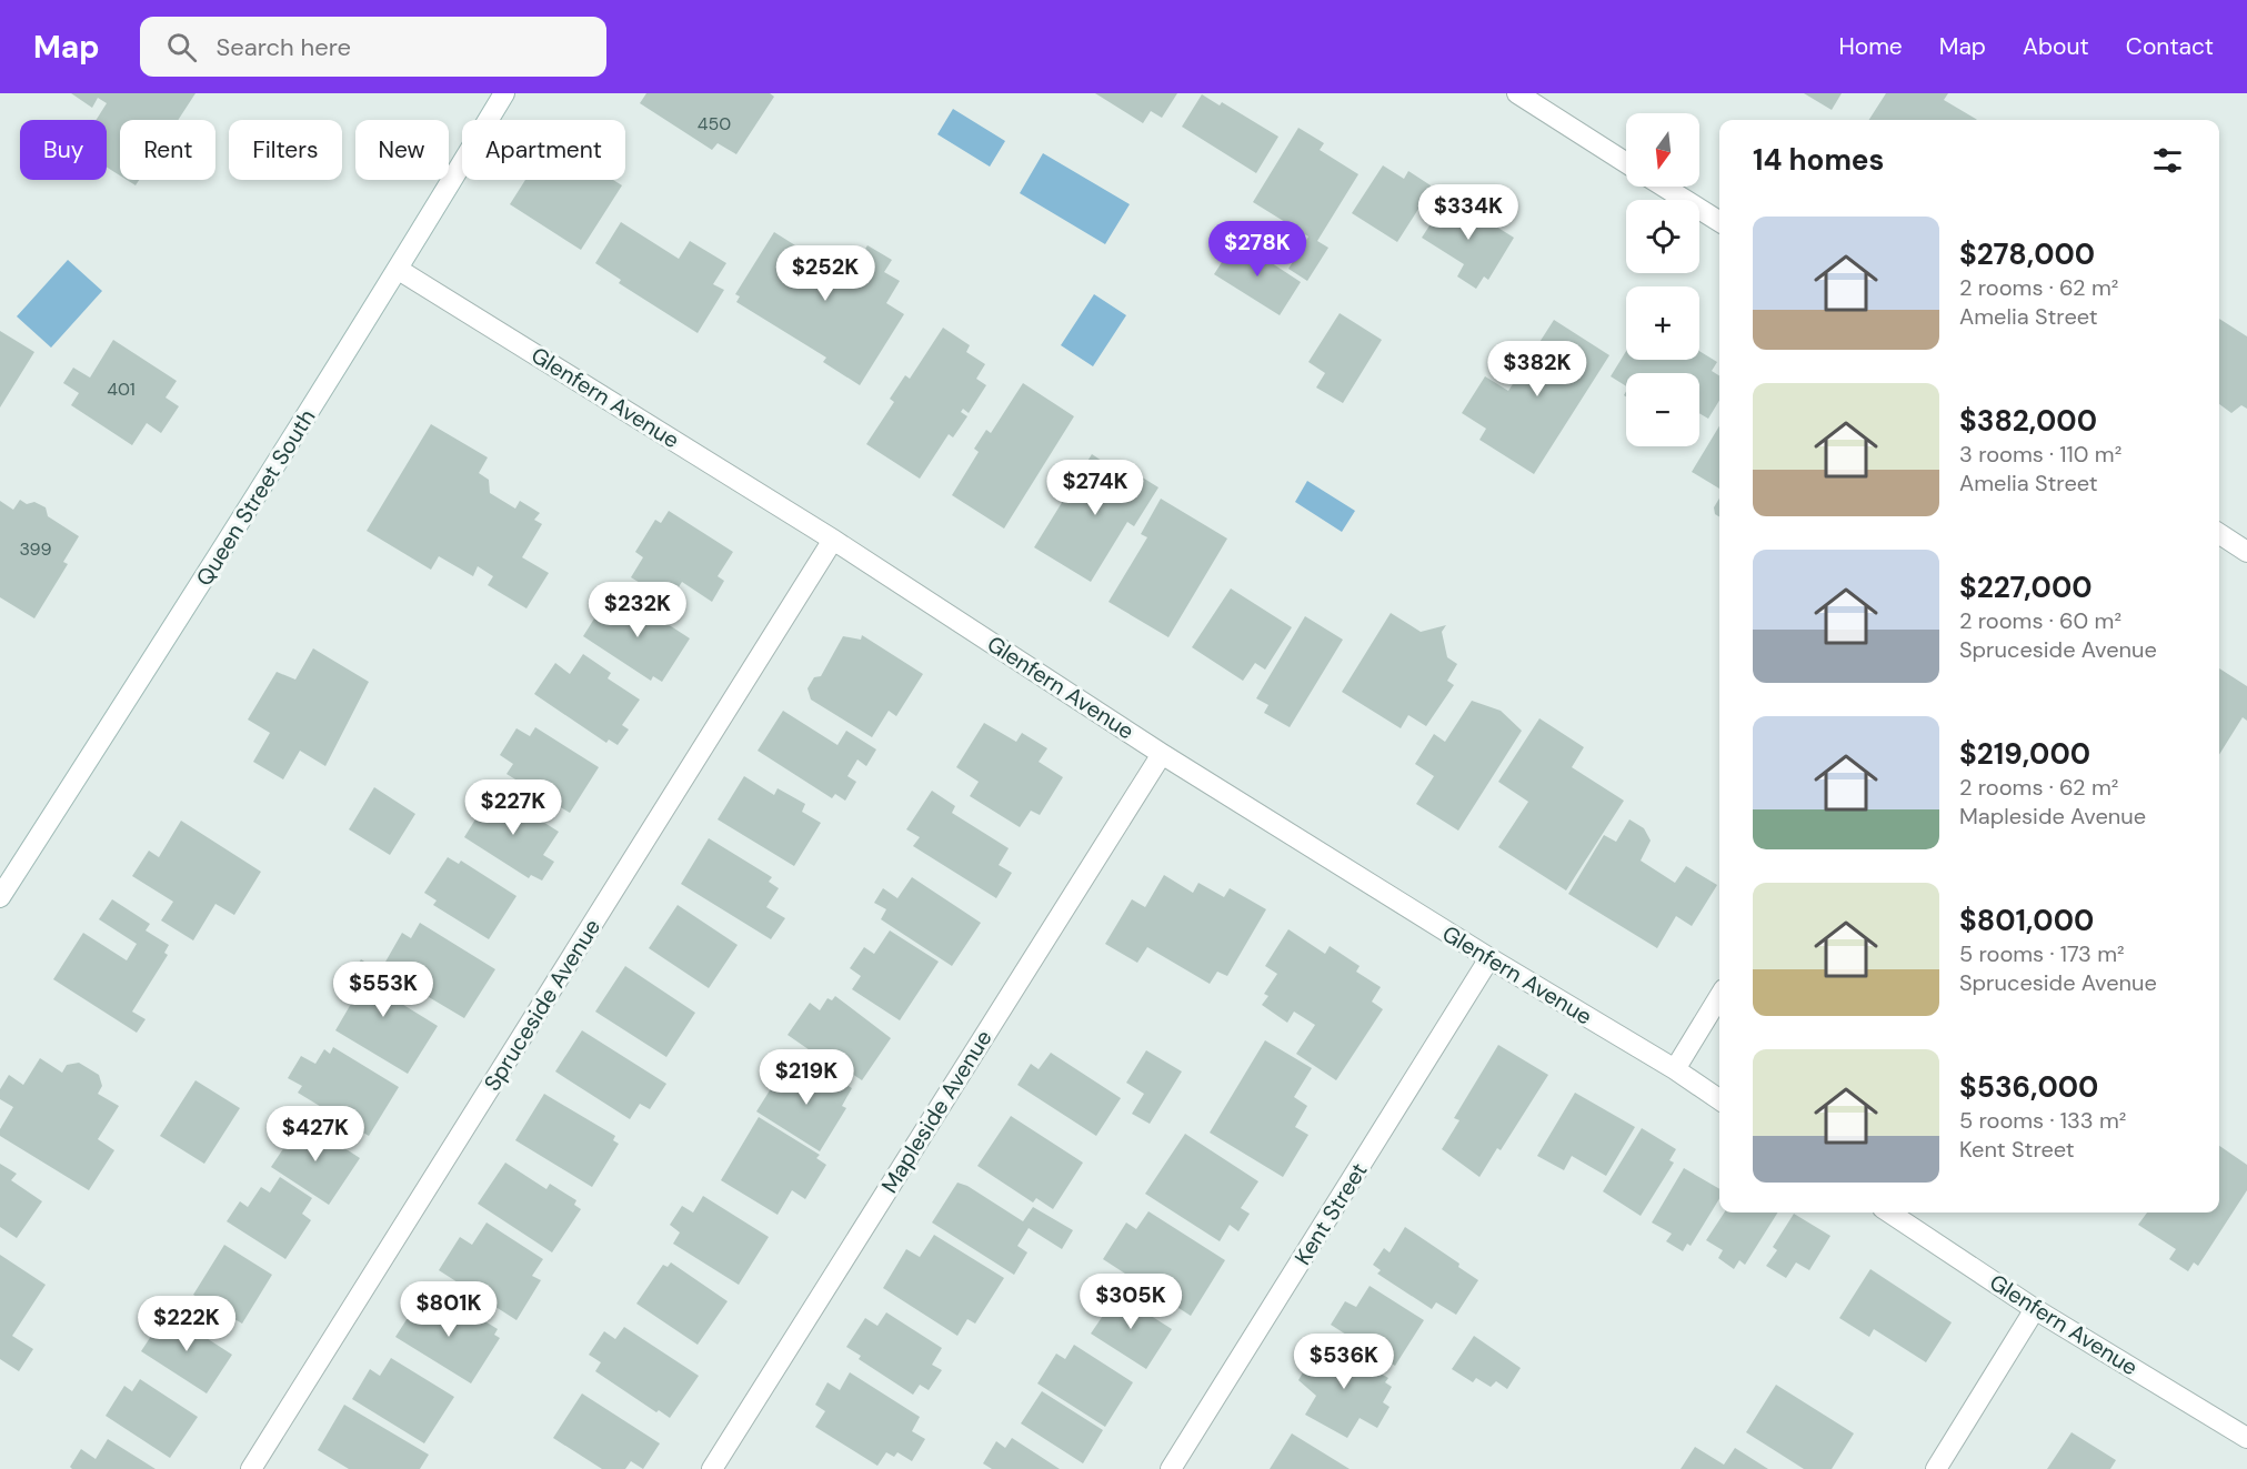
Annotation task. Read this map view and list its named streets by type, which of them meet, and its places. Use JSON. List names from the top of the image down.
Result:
{
  "streets": {
    "street": [
      "Glenfern Avenue",
      "Queen Street South",
      "Spruceside Avenue",
      "Mapleside Avenue",
      "Kent Street"
    ]
  },
  "crossings": [
    ["Glenfern Avenue", "Queen Street South"],
    ["Glenfern Avenue", "Spruceside Avenue"],
    ["Glenfern Avenue", "Mapleside Avenue"],
    ["Glenfern Avenue", "Kent Street"]
  ],
  "house_numbers": ["450", "401", "399"],
  "north": "bottom",
  "page": {
    "header": "Map",
    "search": "Search here",
    "nav": [
      "Home",
      "Map",
      "About",
      "Contact"
    ],
    "map_buttons": ["+", "−"],
    "chip": [
      "Buy",
      "Rent",
      "Filters",
      "New",
      "Apartment"
    ],
    "heading": "14 homes",
    "price": [
      "$334K",
      "$278K",
      "$252K",
      "$382K",
      "$274K",
      "$232K",
      "$227K",
      "$553K",
      "$219K",
      "$427K",
      "$305K",
      "$801K",
      "$222K",
      "$536K"
    ],
    "list": [
      {
        "name": "$278,000",
        "note": "2 rooms · 62 m² · Amelia Street"
      },
      {
        "name": "$382,000",
        "note": "3 rooms · 110 m² · Amelia Street"
      },
      {
        "name": "$227,000",
        "note": "2 rooms · 60 m² · Spruceside Avenue"
      },
      {
        "name": "$219,000",
        "note": "2 rooms · 62 m² · Mapleside Avenue"
      },
      {
        "name": "$801,000",
        "note": "5 rooms · 173 m² · Spruceside Avenue"
      },
      {
        "name": "$536,000",
        "note": "5 rooms · 133 m² · Kent Street"
      }
    ]
  }
}
